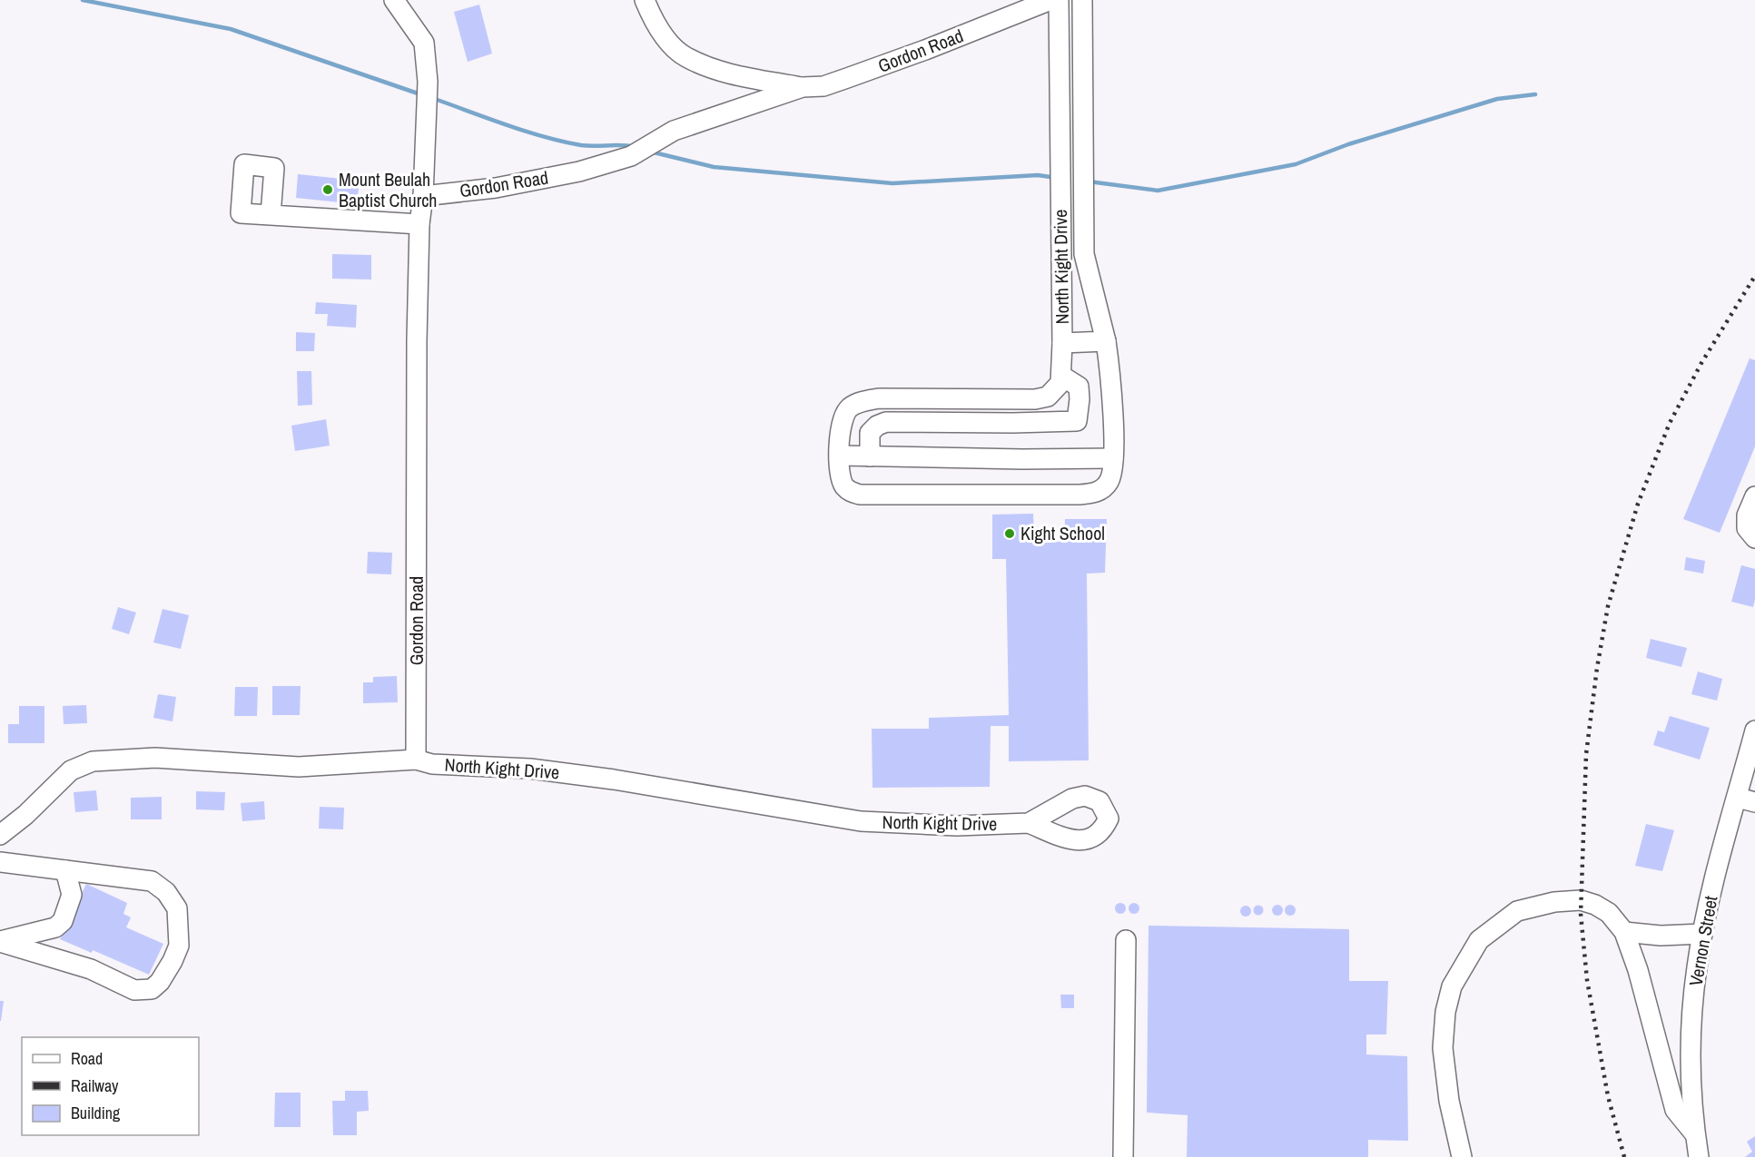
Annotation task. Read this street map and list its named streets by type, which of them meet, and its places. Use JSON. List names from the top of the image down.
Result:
{
  "streets": {
    "street": ["Gordon Road", "North Kight Drive", "Vernon Street"]
  },
  "crossings": [
    ["Gordon Road", "North Kight Drive"]
  ],
  "places": ["Mount Beulah Baptist Church", "Kight School"],
  "legend": ["Road", "Railway", "Building"]
}
